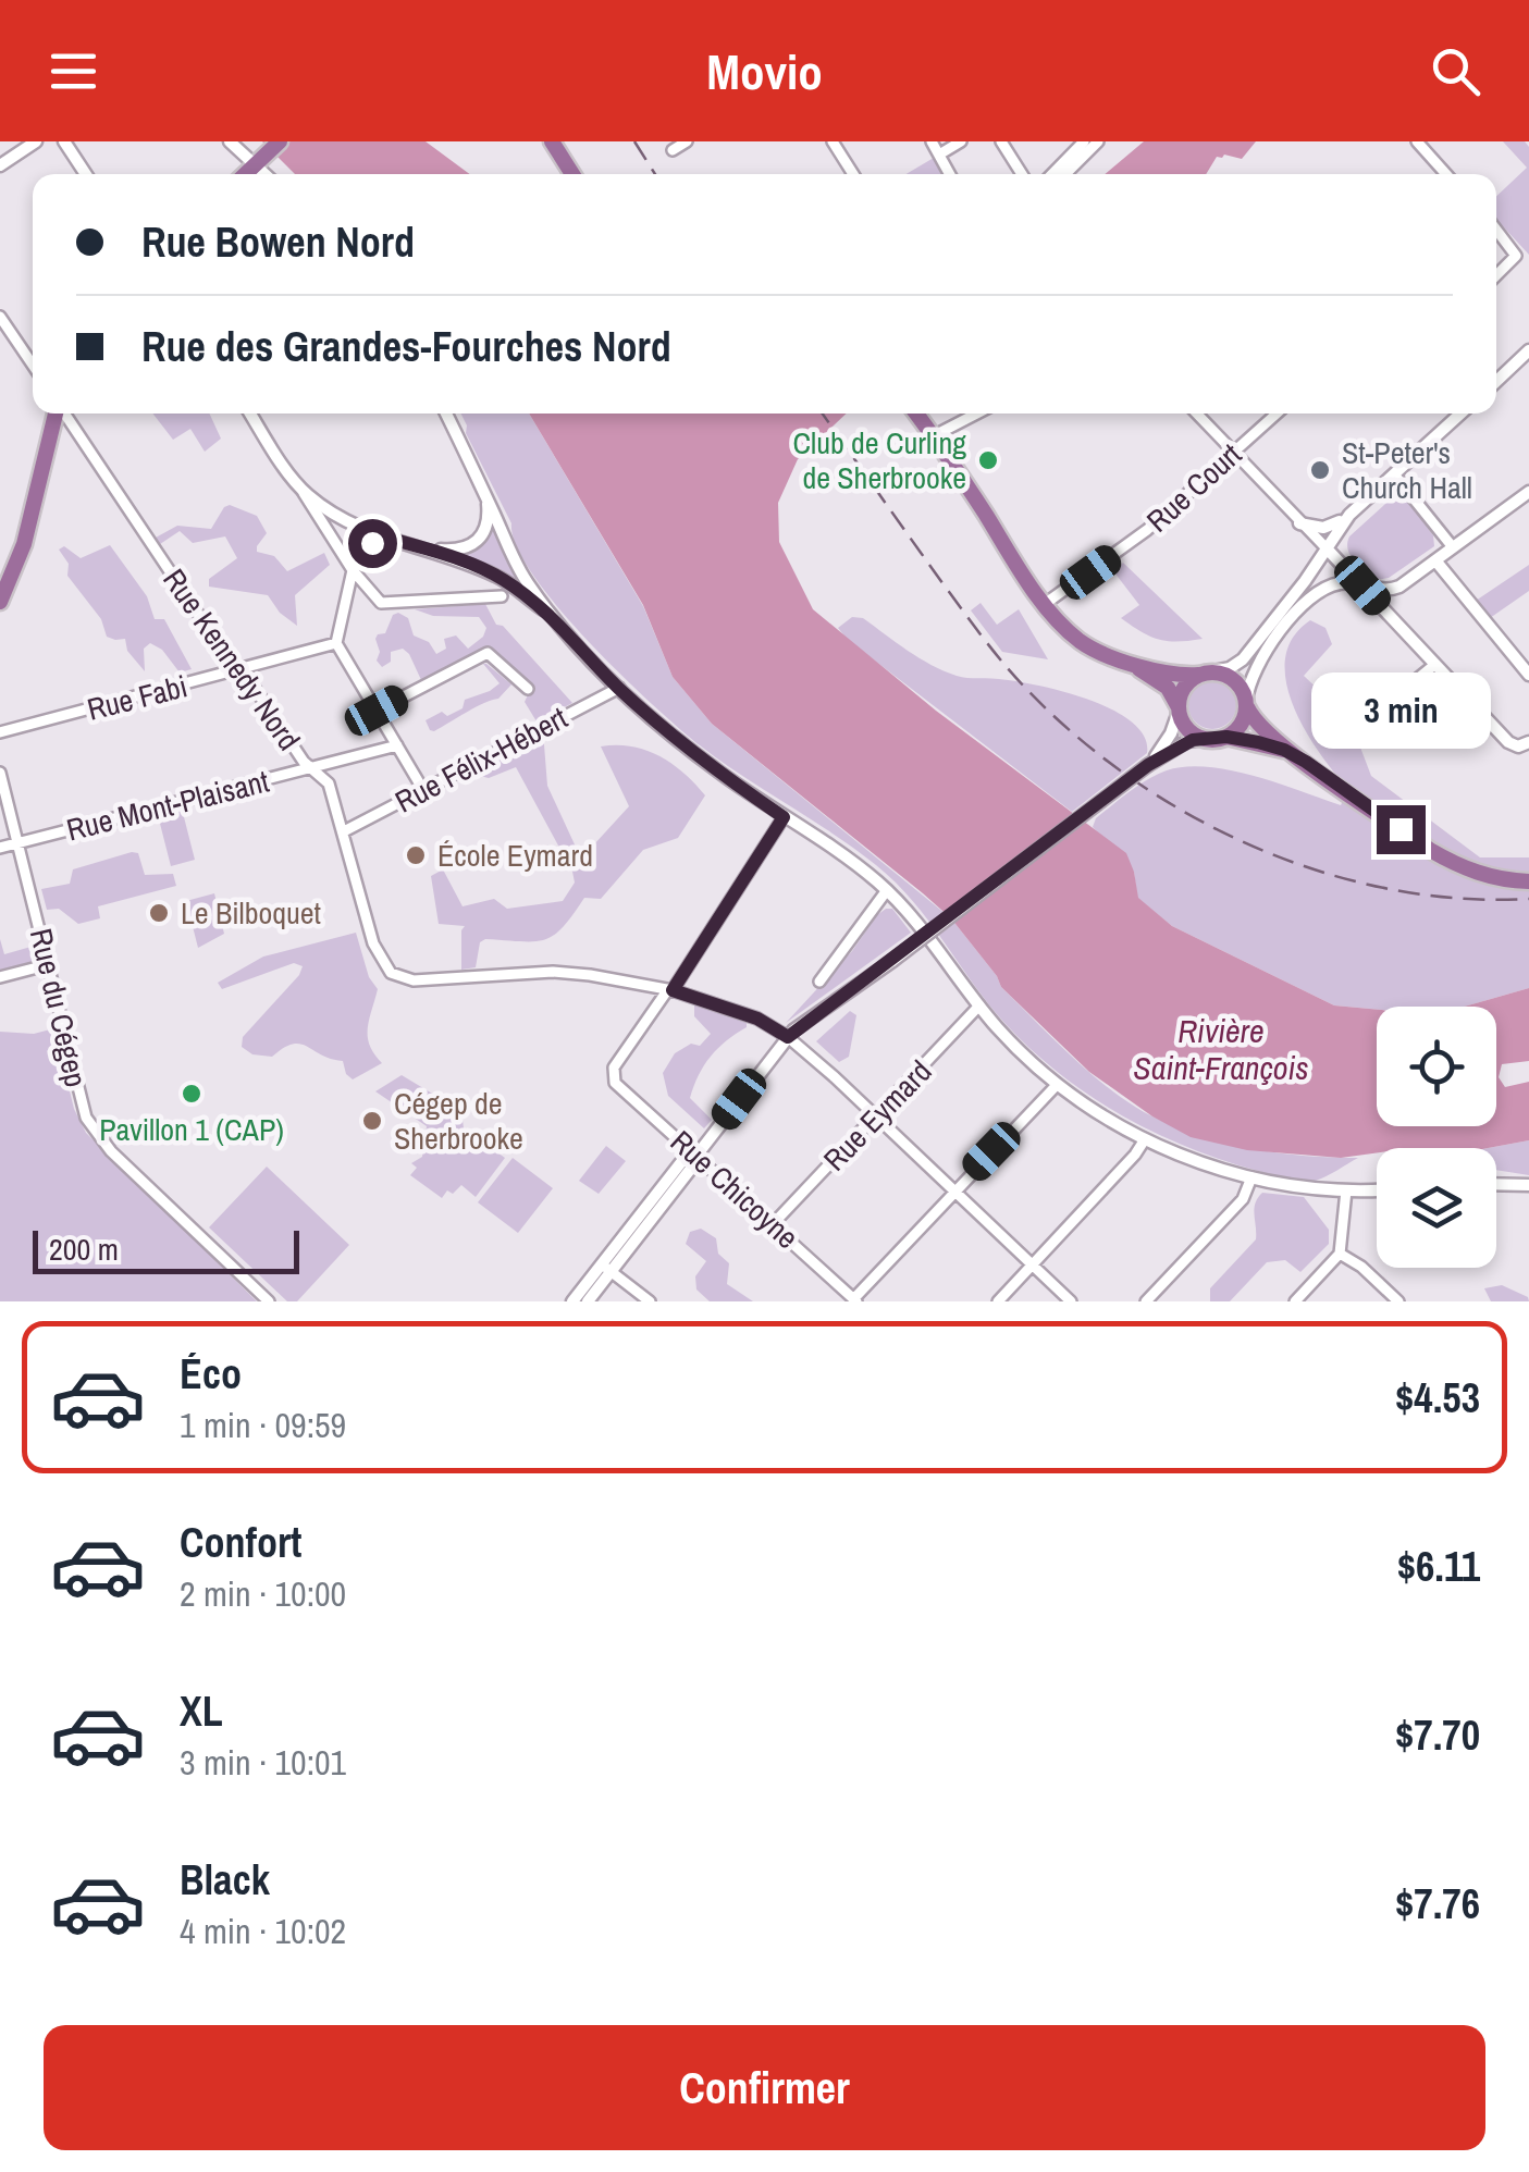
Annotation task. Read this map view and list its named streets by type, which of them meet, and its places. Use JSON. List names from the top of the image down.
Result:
{
  "streets": {
    "street": [
      "Rue Court",
      "Rue Kennedy Nord",
      "Rue Fabi",
      "Rue Félix-Hébert",
      "Rue Mont-Plaisant",
      "Rue du Cégep",
      "Rue Eymard",
      "Rue Chicoyne"
    ]
  },
  "crossings": [
    ["Rue Kennedy Nord", "Rue Fabi"],
    ["Rue Kennedy Nord", "Rue Félix-Hébert"],
    ["Rue Kennedy Nord", "Rue Mont-Plaisant"],
    ["Rue Kennedy Nord", "Rue Eymard"],
    ["Rue Kennedy Nord", "Rue Chicoyne"],
    ["Rue Mont-Plaisant", "Rue du Cégep"],
    ["Rue Eymard", "Rue Chicoyne"]
  ],
  "water": ["Rivière Saint-François"],
  "places": [
    "Club de Curling de Sherbrooke",
    "St-Peter's Church Hall",
    "École Eymard",
    "Le Bilboquet",
    "Pavillon 1 (CAP)",
    "Cégep de Sherbrooke"
  ],
  "scale_bar": "200 m",
  "page": {
    "header": "Movio",
    "banner": ["Rue Bowen Nord", "Rue des Grandes-Fourches Nord"],
    "bubble": "3 min",
    "scale": "200 m",
    "list": [
      {
        "name": "Éco",
        "note": "1 min · 09:59",
        "value": "$4.53"
      },
      {
        "name": "Confort",
        "note": "2 min · 10:00",
        "value": "$6.11"
      },
      {
        "name": "XL",
        "note": "3 min · 10:01",
        "value": "$7.70"
      },
      {
        "name": "Black",
        "note": "4 min · 10:02",
        "value": "$7.76"
      }
    ],
    "buttons": "Confirmer"
  }
}
